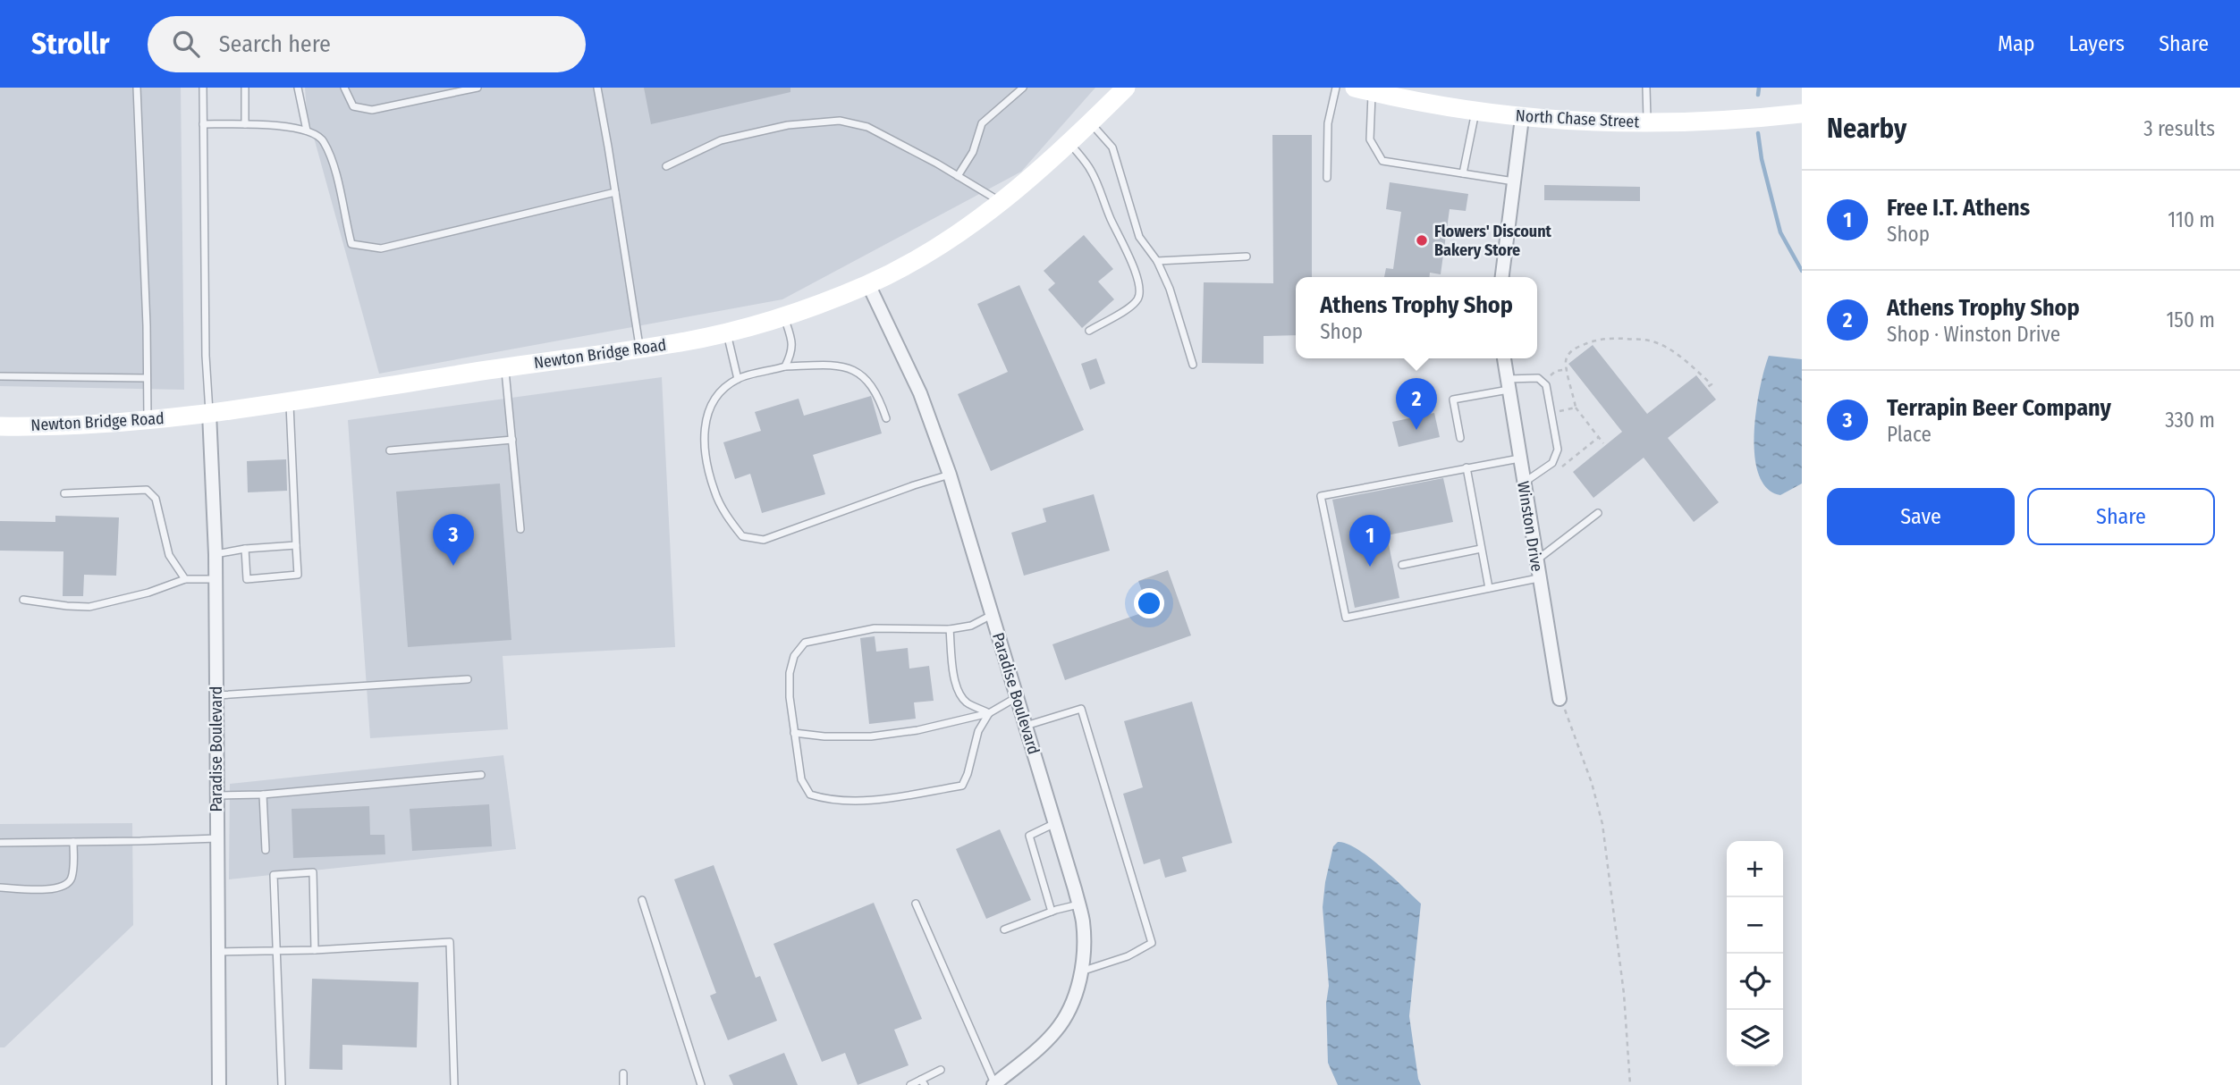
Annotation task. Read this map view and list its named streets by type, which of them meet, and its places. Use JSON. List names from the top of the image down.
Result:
{
  "streets": {
    "main road": ["North Chase Street", "Newton Bridge Road"],
    "street": ["Winston Drive", "Paradise Boulevard"]
  },
  "crossings": [
    ["Newton Bridge Road", "Paradise Boulevard"]
  ],
  "places": ["Flowers' Discount Bakery Store"],
  "page": {
    "header": "Strollr",
    "search": "Search here",
    "nav": ["Map", "Layers", "Share"],
    "heading": ["Nearby", "3 results"],
    "list": [
      {
        "mark": "1",
        "name": "Free I.T. Athens",
        "note": "Shop",
        "value": "110 m"
      },
      {
        "mark": "2",
        "name": "Athens Trophy Shop",
        "note": "Shop · Winston Drive",
        "value": "150 m"
      },
      {
        "mark": "3",
        "name": "Terrapin Beer Company",
        "note": "Place",
        "value": "330 m"
      }
    ],
    "popup": ["Athens Trophy Shop", "Shop"],
    "pins": ["2", "3", "1"],
    "buttons": ["Save", "Share"],
    "map_buttons": ["+", "−"]
  }
}
